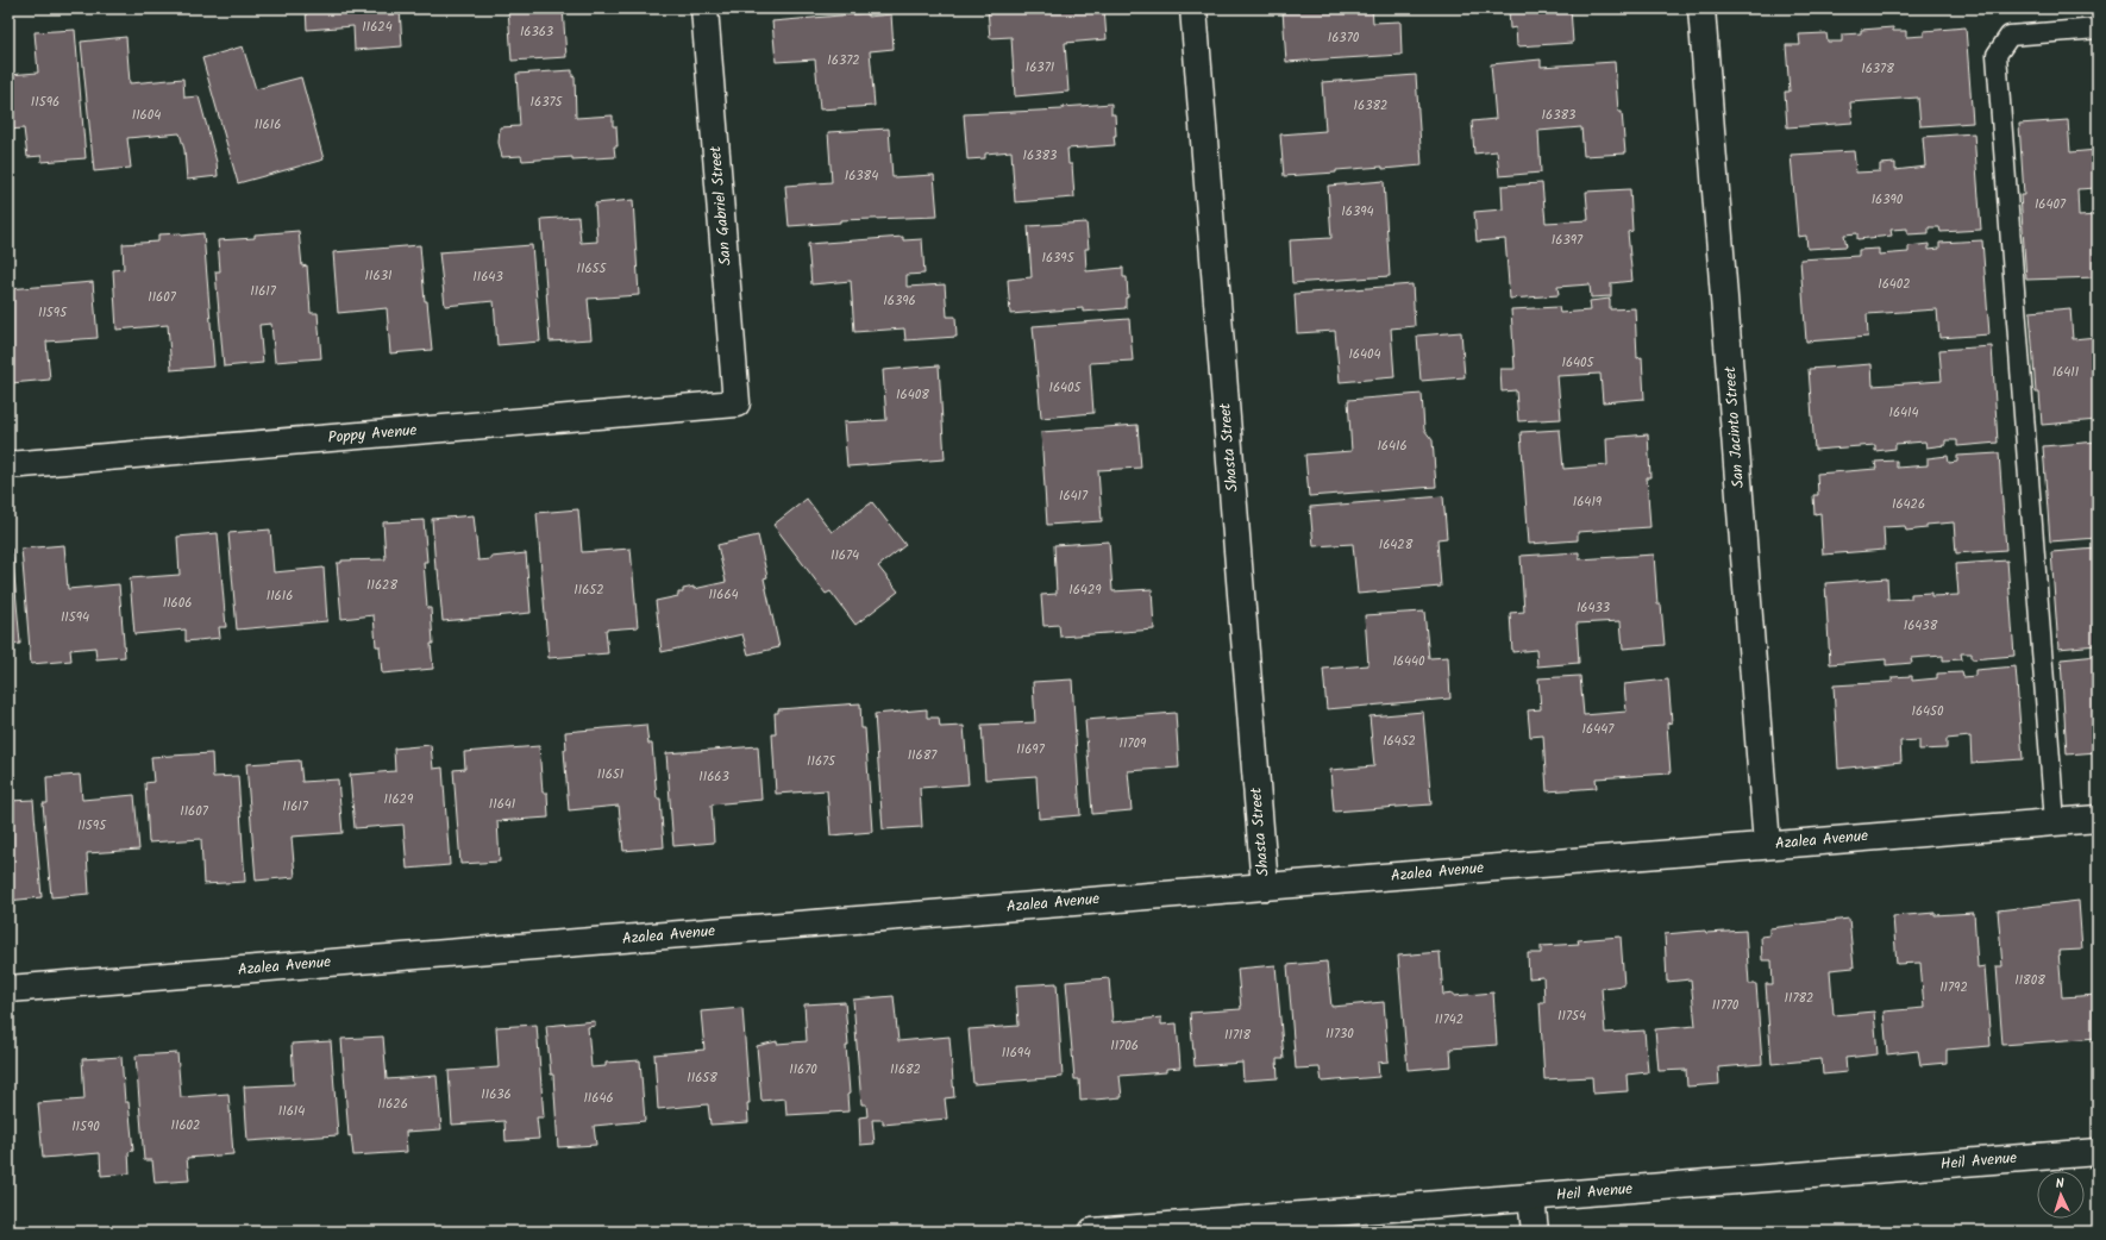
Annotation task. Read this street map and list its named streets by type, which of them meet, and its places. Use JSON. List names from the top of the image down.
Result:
{
  "streets": {
    "street": [
      "San Gabriel Street",
      "San Jacinto Street",
      "Poppy Avenue",
      "Shasta Street",
      "Azalea Avenue",
      "Heil Avenue"
    ]
  },
  "crossings": [
    ["San Gabriel Street", "Poppy Avenue"],
    ["San Jacinto Street", "Azalea Avenue"],
    ["Shasta Street", "Azalea Avenue"]
  ],
  "house_numbers": [
    "11624",
    "16363",
    "16370",
    "16372",
    "16371",
    "16378",
    "11596",
    "16375",
    "16382",
    "11604",
    "16383",
    "11616",
    "16383",
    "16384",
    "16390",
    "16407",
    "16394",
    "16397",
    "16395",
    "11655",
    "11631",
    "11643",
    "16402",
    "11617",
    "11607",
    "16396",
    "11595",
    "16404",
    "16405",
    "16411",
    "16405",
    "16408",
    "16414",
    "16416",
    "16417",
    "16419",
    "16426",
    "16428",
    "11674",
    "11628",
    "11652",
    "16429",
    "11664",
    "11616",
    "11606",
    "16433",
    "11594",
    "16438",
    "16440",
    "16450",
    "16447",
    "16452",
    "11709",
    "11697",
    "11687",
    "11675",
    "11651",
    "11663",
    "11629",
    "11641",
    "11617",
    "11607",
    "11595",
    "11808",
    "11792",
    "11782",
    "11770",
    "11754",
    "11742",
    "11730",
    "11718",
    "11706",
    "11694",
    "11670",
    "11682",
    "11658",
    "11636",
    "11646",
    "11626",
    "11614",
    "11602",
    "11590"
  ],
  "north": "top"
}
